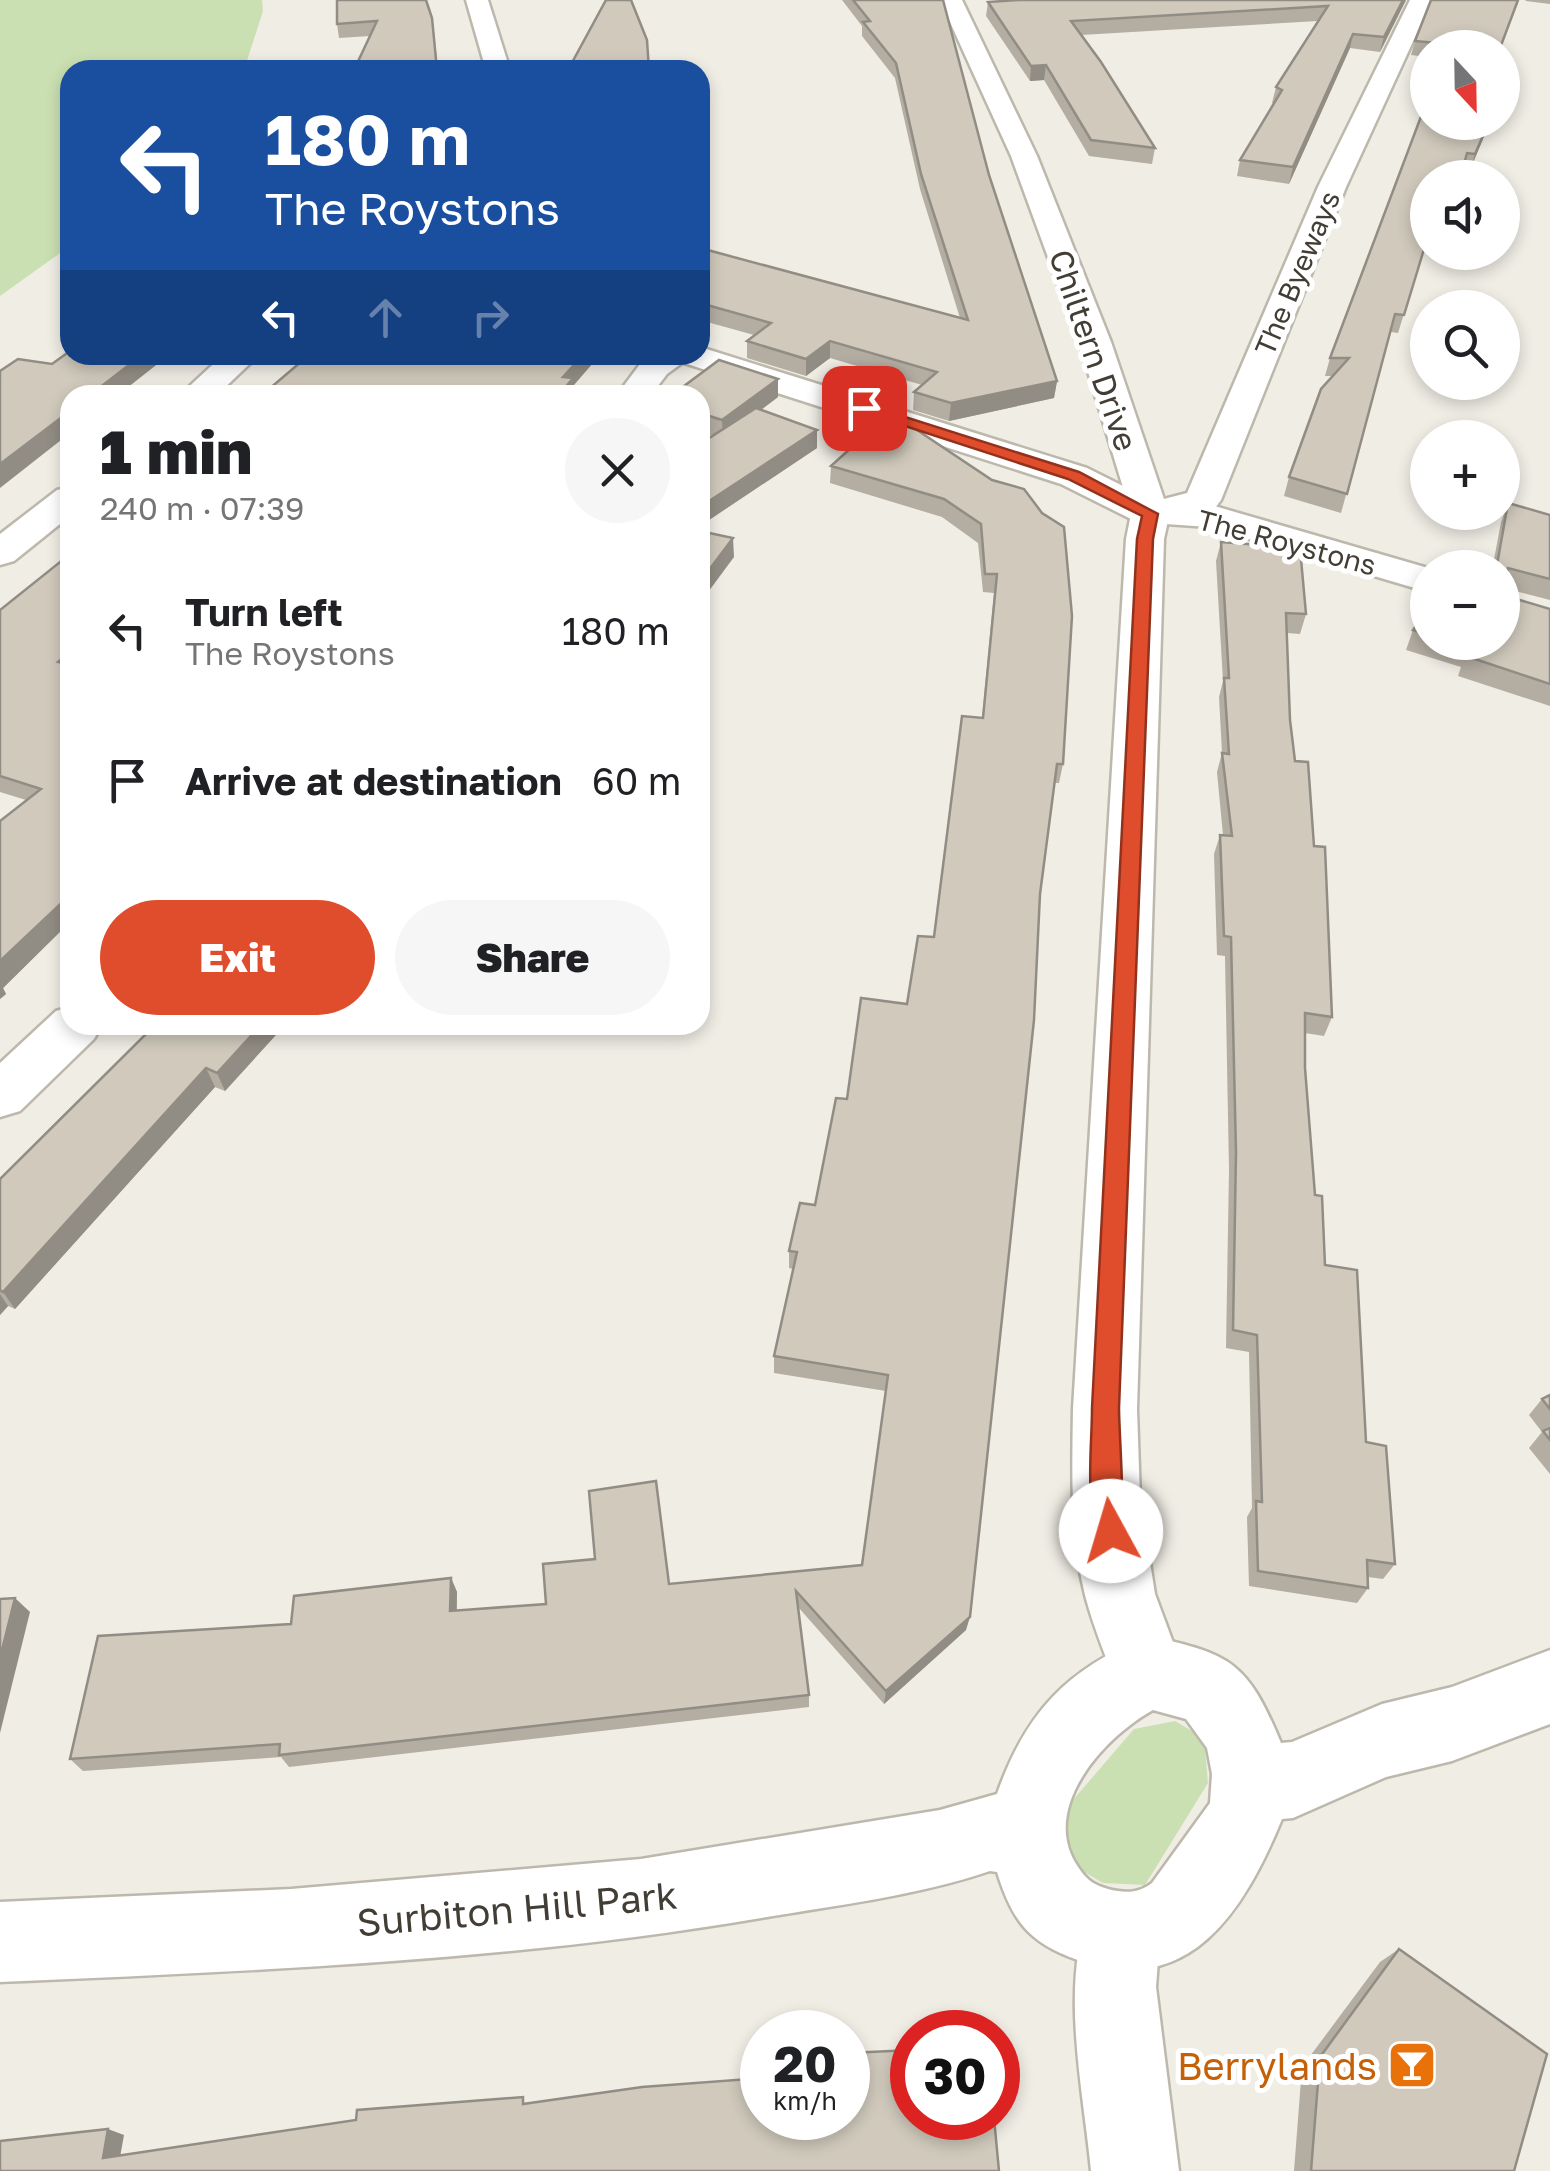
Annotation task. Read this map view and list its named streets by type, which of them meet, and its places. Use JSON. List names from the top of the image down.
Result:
{
  "streets": {
    "street": [
      "The Byeways",
      "Chiltern Drive",
      "The Roystons",
      "Surbiton Hill Park"
    ]
  },
  "crossings": [
    ["The Byeways", "Chiltern Drive"],
    ["The Byeways", "The Roystons"],
    ["Chiltern Drive", "The Roystons"],
    ["Chiltern Drive", "Surbiton Hill Park"]
  ],
  "places": {
    "bar": ["Berrylands"]
  },
  "north": "bottom",
  "page": {
    "map_buttons": ["+", "−"],
    "turn": ["180 m", "The Roystons"],
    "heading": ["1 min", "240 m · 07:39"],
    "list": [
      {
        "name": "Turn left",
        "note": "The Roystons",
        "value": "180 m"
      },
      {
        "name": "Arrive at destination",
        "value": "60 m"
      }
    ],
    "buttons": ["Exit", "Share"],
    "speed": "20 km/h",
    "limit": "30"
  }
}
